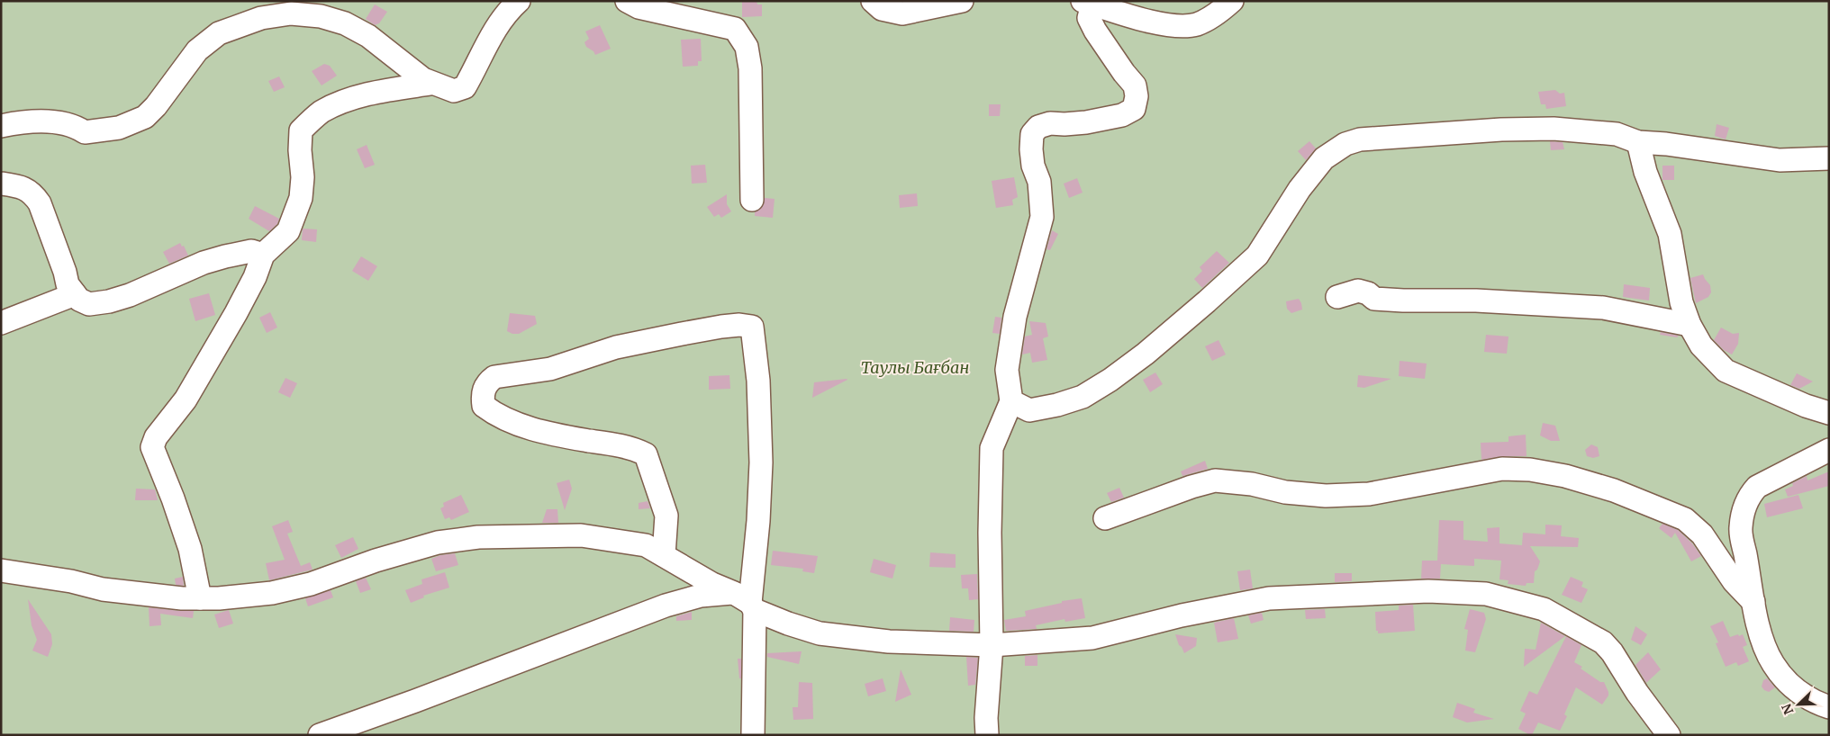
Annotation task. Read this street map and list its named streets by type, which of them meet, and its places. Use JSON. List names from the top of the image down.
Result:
{
  "parks": ["Таулы Бағбан"],
  "north": "bottom left"
}
